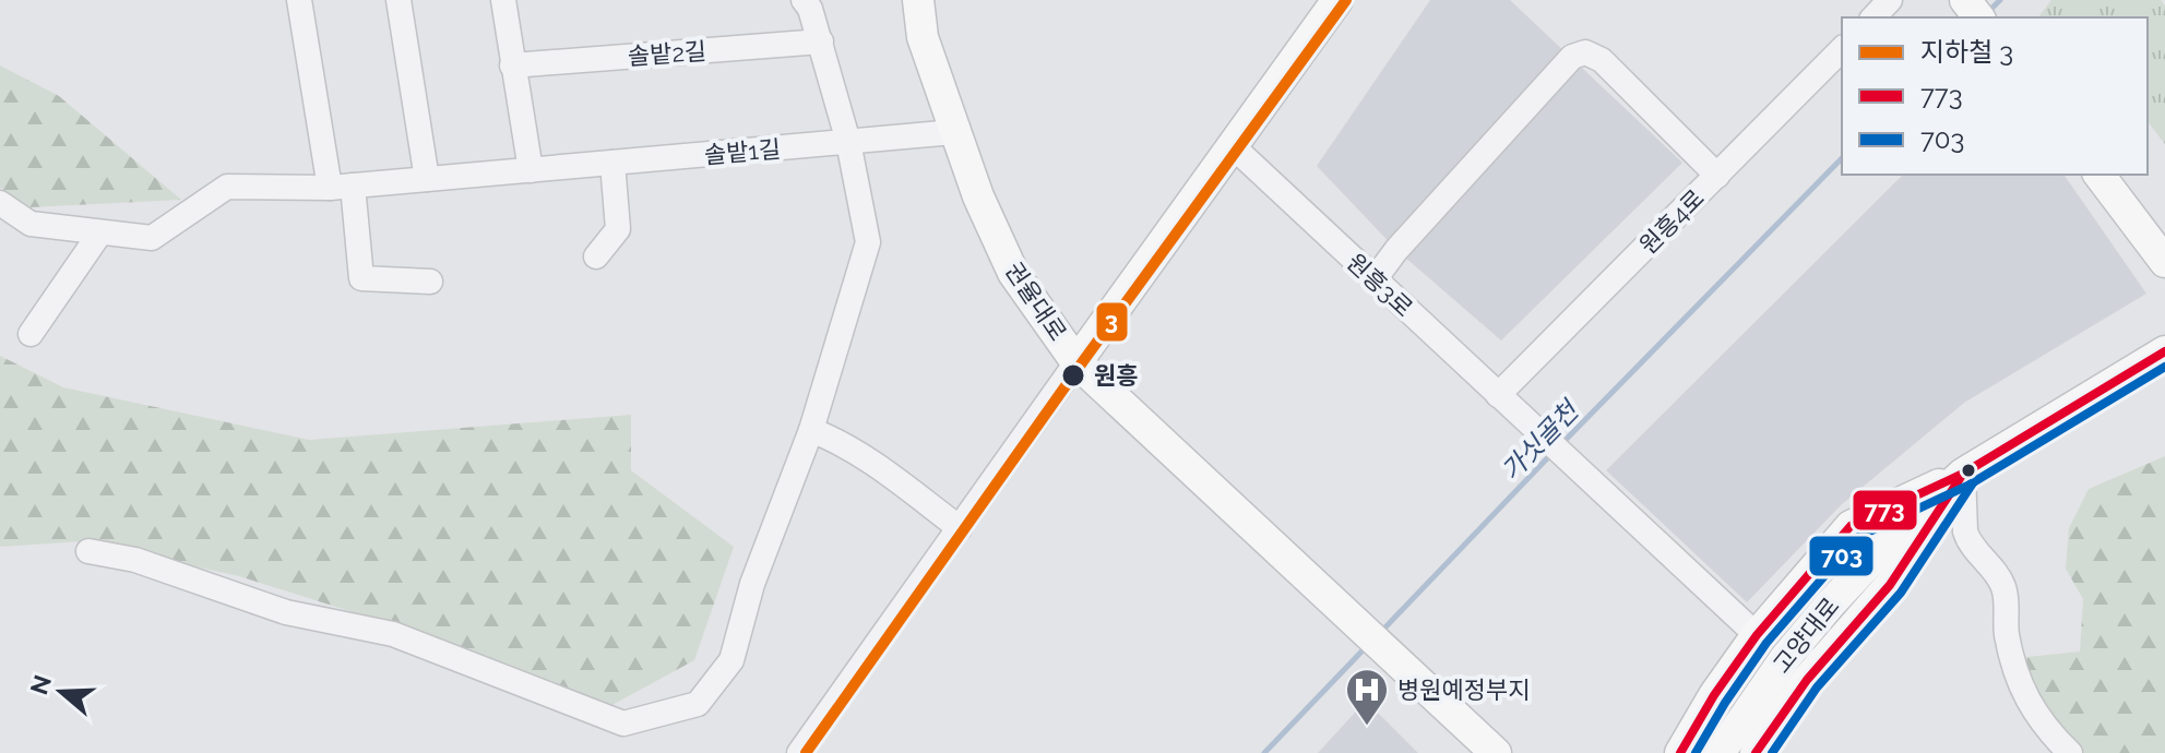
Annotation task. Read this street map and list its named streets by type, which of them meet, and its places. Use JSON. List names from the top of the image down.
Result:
{
  "streets": {
    "main road": ["권율대로", "고양대로"],
    "street": [
      "솔밭2길",
      "솔밭1길",
      "원흥4로",
      "원흥3로"
    ]
  },
  "crossings": [
    ["솔밭1길", "권율대로"],
    ["원흥4로", "원흥3로"]
  ],
  "water": ["가싯골천"],
  "places": {
    "other": ["원흥"],
    "hospital": ["병원예정부지"]
  },
  "lines": ["metro line 3", "transit line 773", "transit line 703"],
  "legend": ["지하철 3", "773", "703"],
  "north": "left"
}
